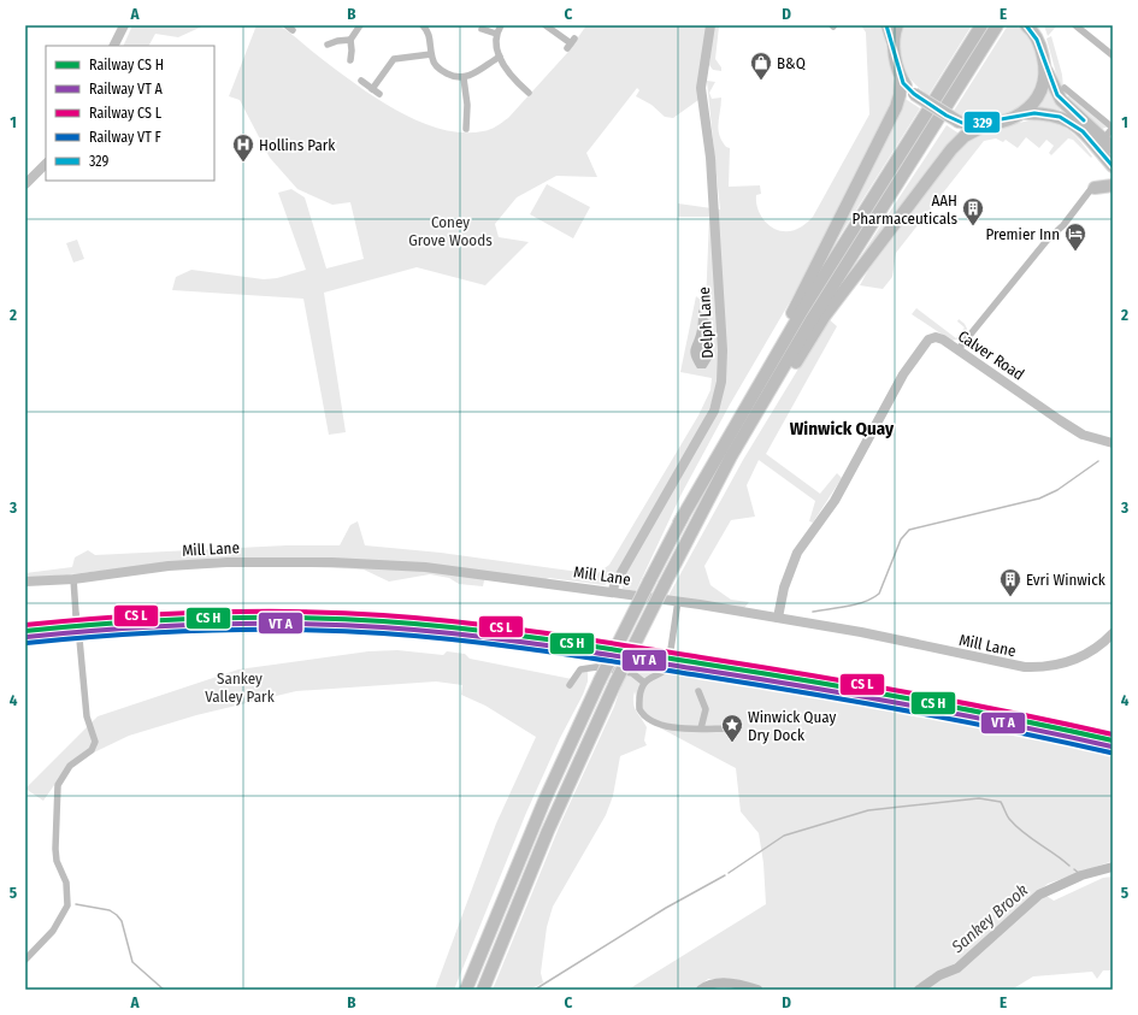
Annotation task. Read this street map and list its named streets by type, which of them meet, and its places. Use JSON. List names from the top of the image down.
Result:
{
  "streets": {
    "street": ["Delph Lane", "Calver Road", "Mill Lane"]
  },
  "crossings": [
    ["Delph Lane", "Mill Lane"],
    ["Calver Road", "Mill Lane"]
  ],
  "districts": ["Winwick Quay"],
  "water": ["Sankey Brook"],
  "parks": ["Coney Grove Woods", "Sankey Valley Park"],
  "places": {
    "shop": ["B&Q"],
    "hospital": ["Hollins Park"],
    "building": ["AAH Pharmaceuticals", "Evri Winwick"],
    "hotel": ["Premier Inn"],
    "place": ["Winwick Quay Dry Dock"]
  },
  "lines": ["transit line 329"],
  "legend": [
    "Railway CS H",
    "Railway VT A",
    "Railway CS L",
    "Railway VT F",
    "329"
  ],
  "grid": {
    "columns": [
      "A",
      "B",
      "C",
      "D",
      "E"
    ],
    "rows": [
      "1",
      "2",
      "3",
      "4",
      "5"
    ]
  }
}
